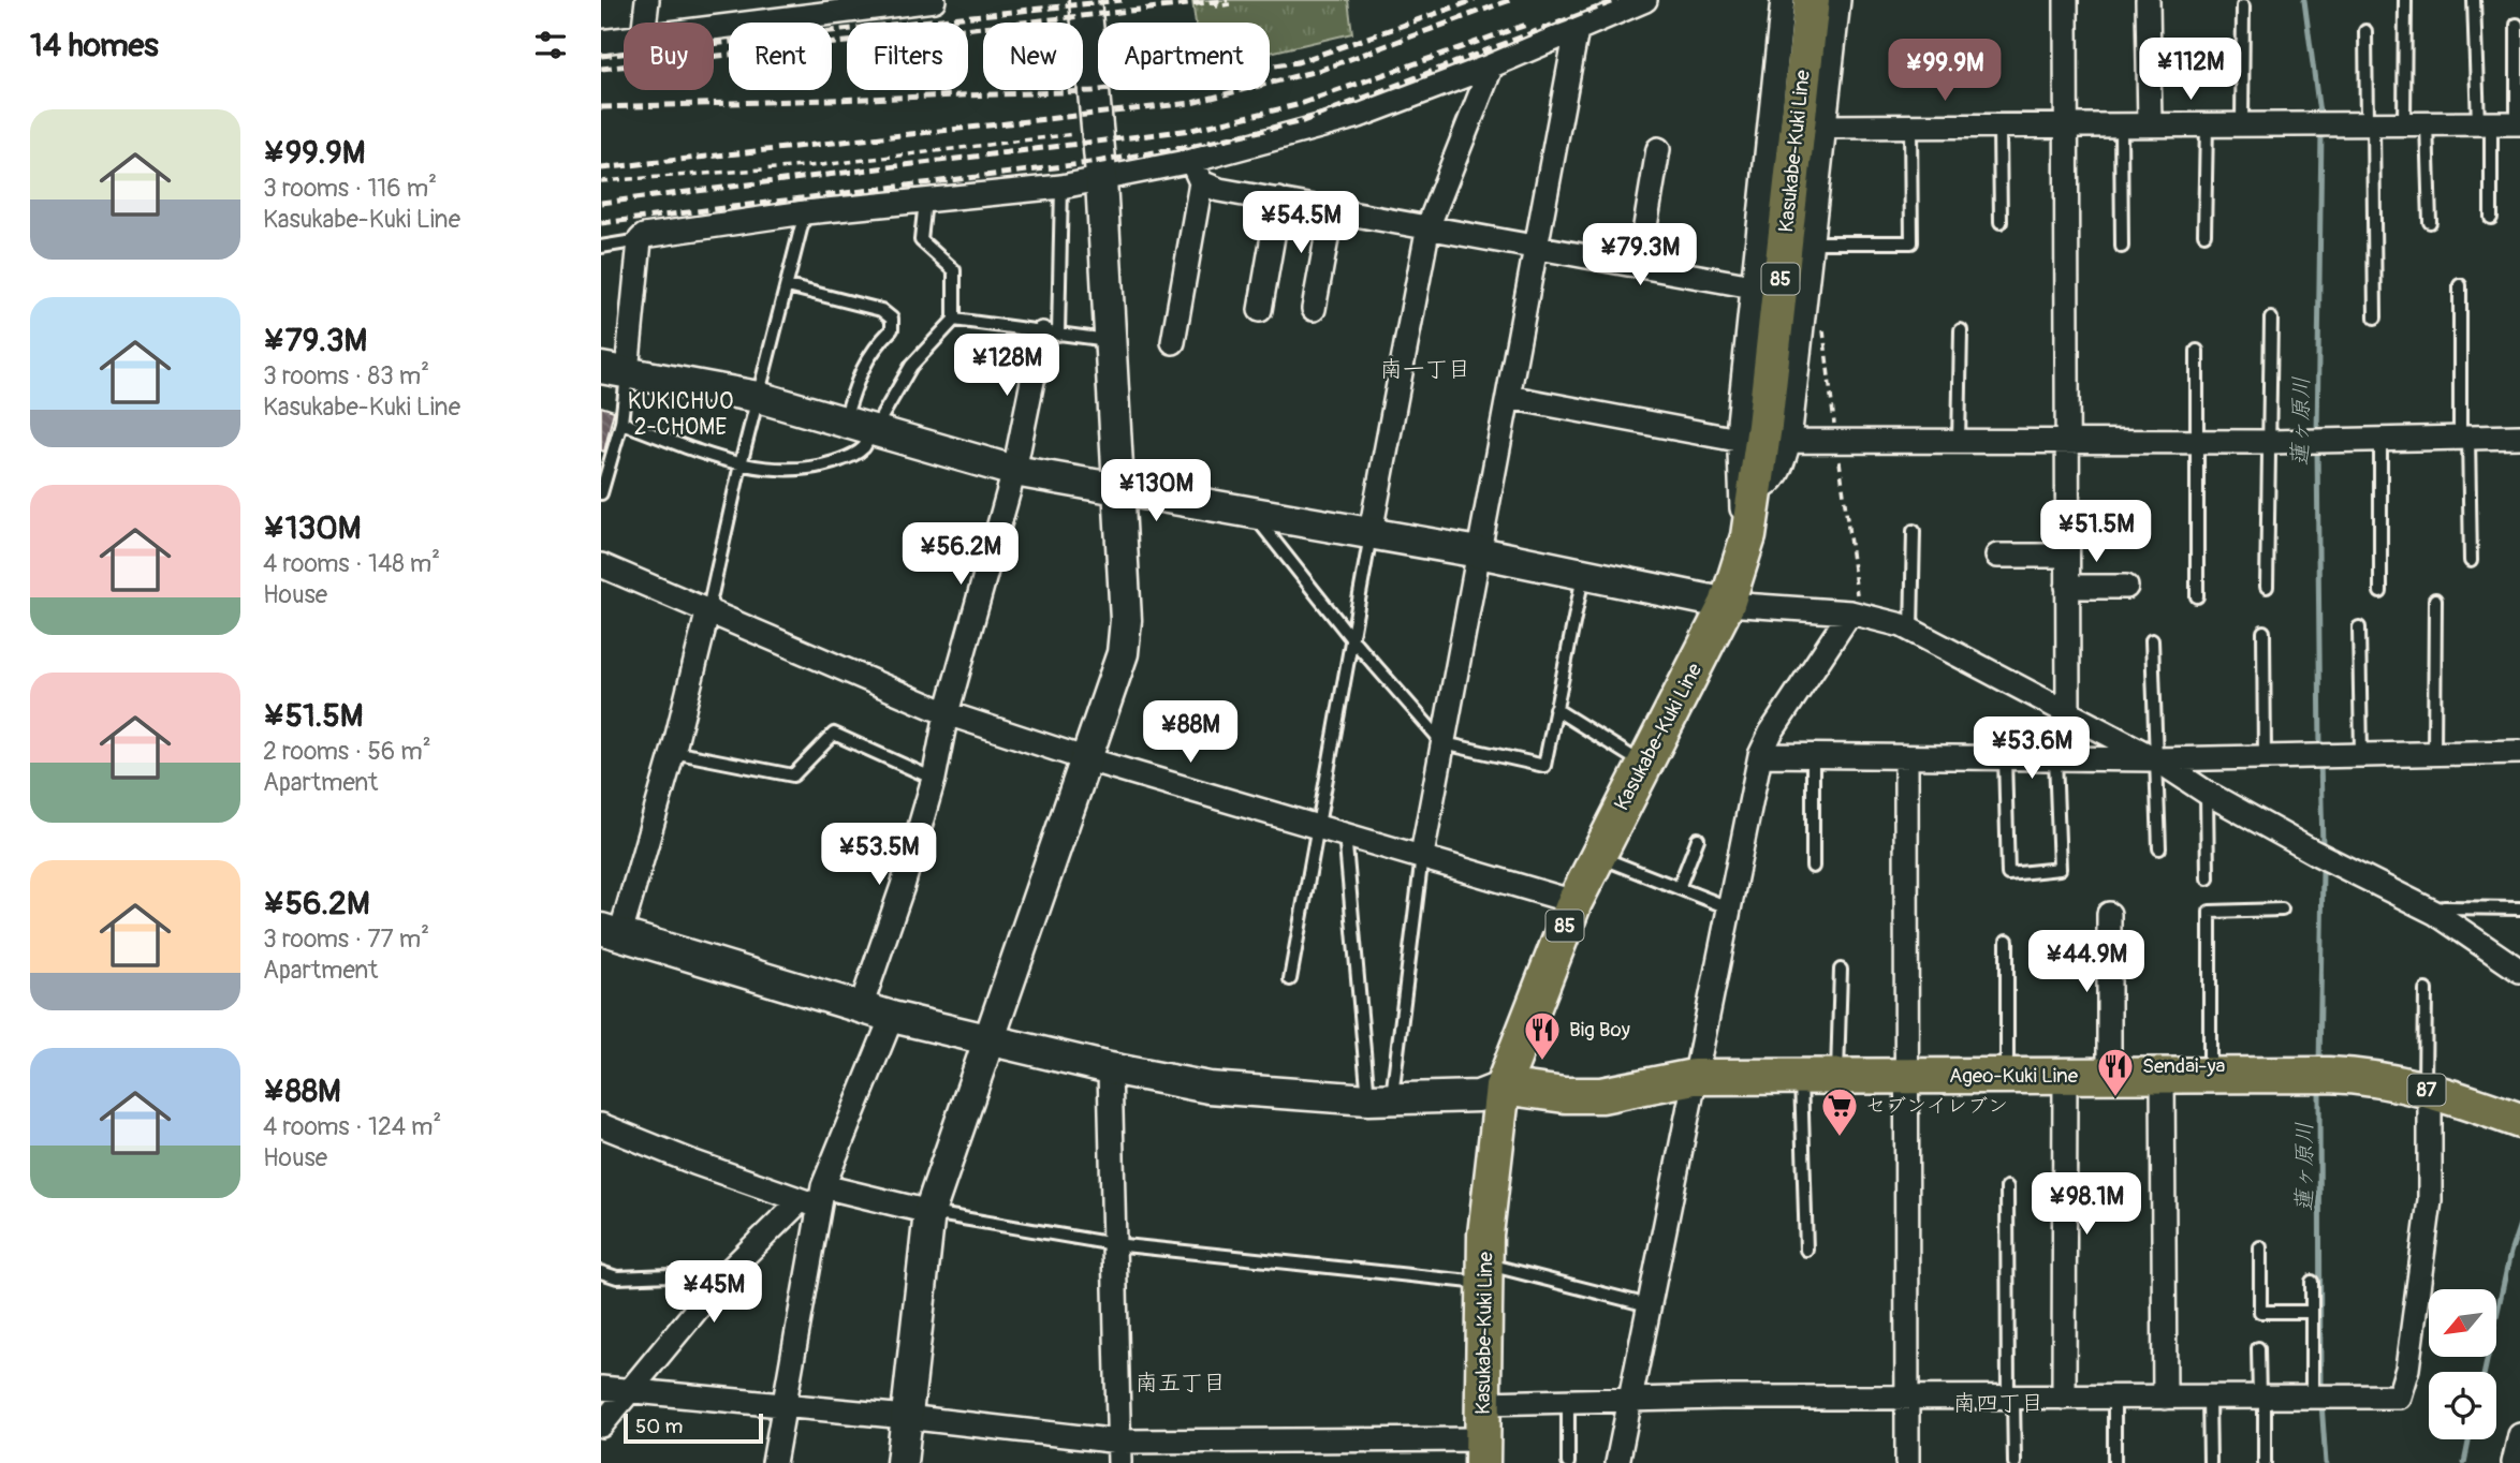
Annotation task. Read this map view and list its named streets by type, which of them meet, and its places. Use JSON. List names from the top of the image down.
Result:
{
  "streets": {
    "main road": [
      "Kasukabe-Kuki Line",
      "85",
      "Ageo-Kuki Line",
      "87"
    ]
  },
  "crossings": [
    ["Kasukabe-Kuki Line", "Ageo-Kuki Line"]
  ],
  "districts": [
    "南一丁目",
    "KUKICHUO 2-CHOME",
    "南五丁目",
    "南四丁目"
  ],
  "water": ["蓮ヶ原川"],
  "places": {
    "restaurant": ["Big Boy", "Sendai-ya"],
    "supermarket": ["セブンイレブン"]
  },
  "scale_bar": "50 m",
  "north": "bottom left",
  "page": {
    "heading": "14 homes",
    "chip": [
      "Buy",
      "Rent",
      "Filters",
      "New",
      "Apartment"
    ],
    "price": [
      "¥112M",
      "¥99.9M",
      "¥54.5M",
      "¥79.3M",
      "¥128M",
      "¥130M",
      "¥51.5M",
      "¥56.2M",
      "¥88M",
      "¥53.6M",
      "¥53.5M",
      "¥44.9M",
      "¥98.1M",
      "¥45M"
    ],
    "list": [
      {
        "name": "¥99.9M",
        "note": "3 rooms · 116 m² · Kasukabe-Kuki Line"
      },
      {
        "name": "¥79.3M",
        "note": "3 rooms · 83 m² · Kasukabe-Kuki Line"
      },
      {
        "name": "¥130M",
        "note": "4 rooms · 148 m² · House"
      },
      {
        "name": "¥51.5M",
        "note": "2 rooms · 56 m² · Apartment"
      },
      {
        "name": "¥56.2M",
        "note": "3 rooms · 77 m² · Apartment"
      },
      {
        "name": "¥88M",
        "note": "4 rooms · 124 m² · House"
      }
    ],
    "scale": "50 m"
  }
}
